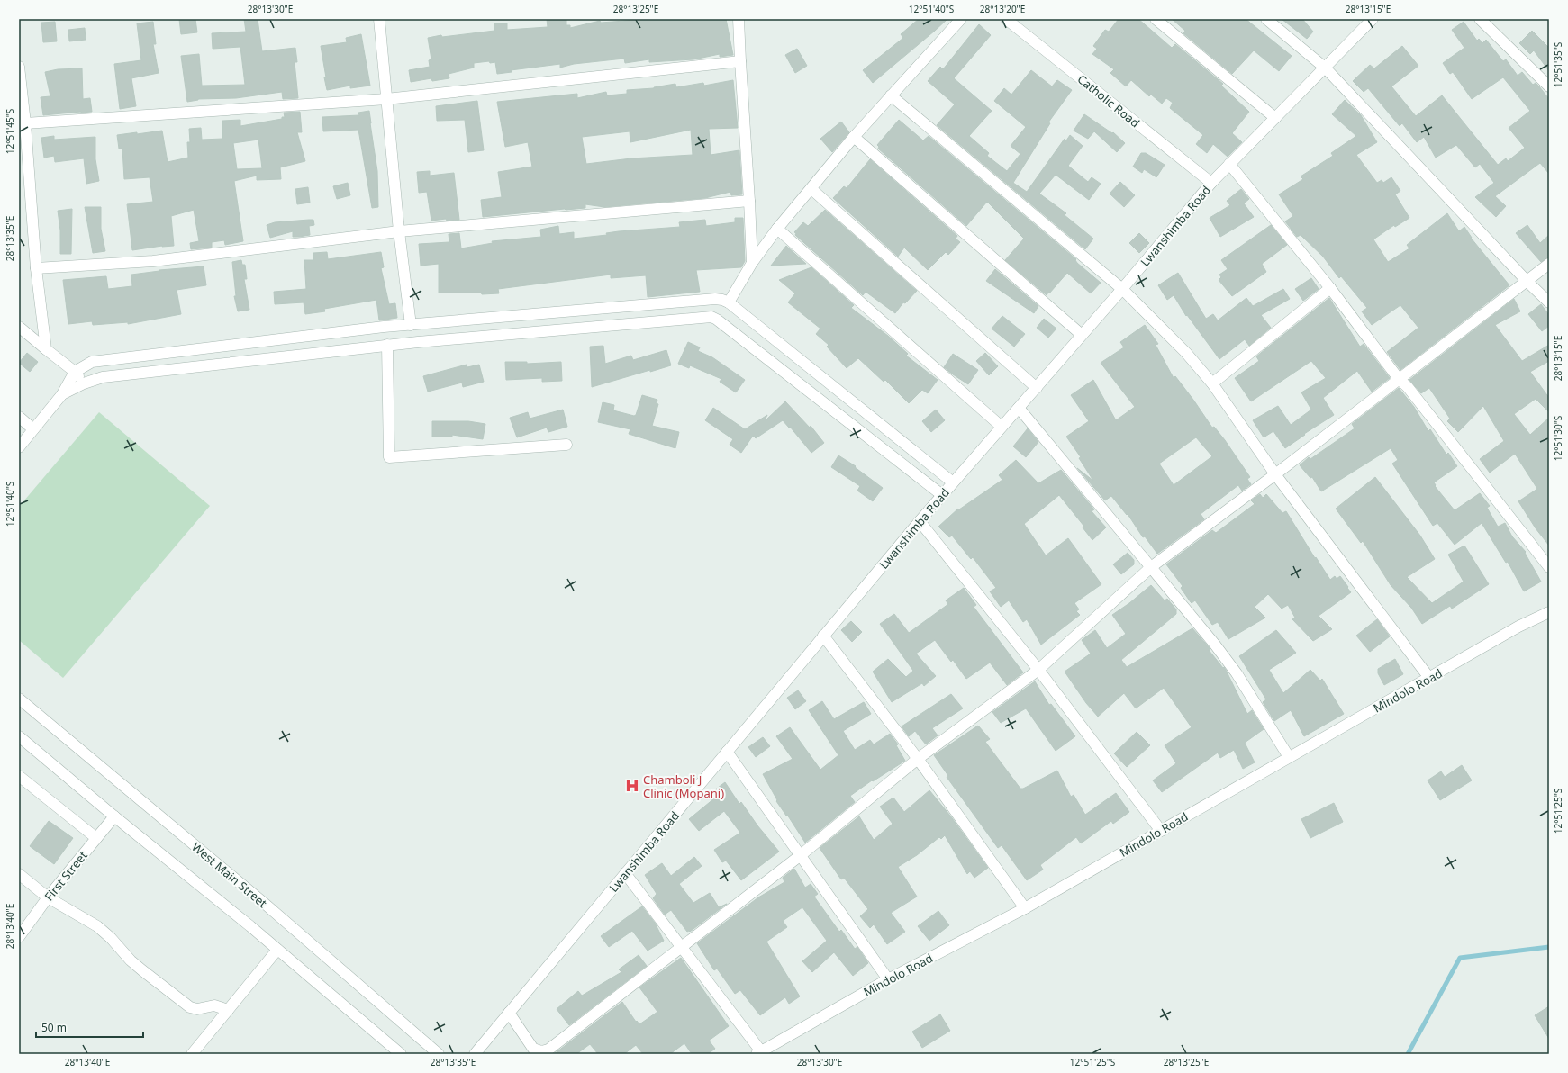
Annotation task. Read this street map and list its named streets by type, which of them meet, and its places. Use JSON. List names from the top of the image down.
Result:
{
  "streets": {
    "street": [
      "Catholic Road",
      "Lwanshimba Road",
      "Mindolo Road",
      "West Main Street",
      "First Street"
    ]
  },
  "crossings": [
    ["Catholic Road", "Lwanshimba Road"]
  ],
  "places": {
    "hospital": ["Chamboli J Clinic (Mopani)"]
  },
  "scale_bar": "50 m",
  "coordinates": [
    "28°13'30\"E",
    "28°13'25\"E",
    "12°51'40\"S",
    "28°13'20\"E",
    "28°13'15\"E",
    "12°51'35\"S",
    "12°51'45\"S",
    "28°13'35\"E",
    "12°51'30\"S",
    "12°51'25\"S",
    "28°13'40\"E"
  ]
}
